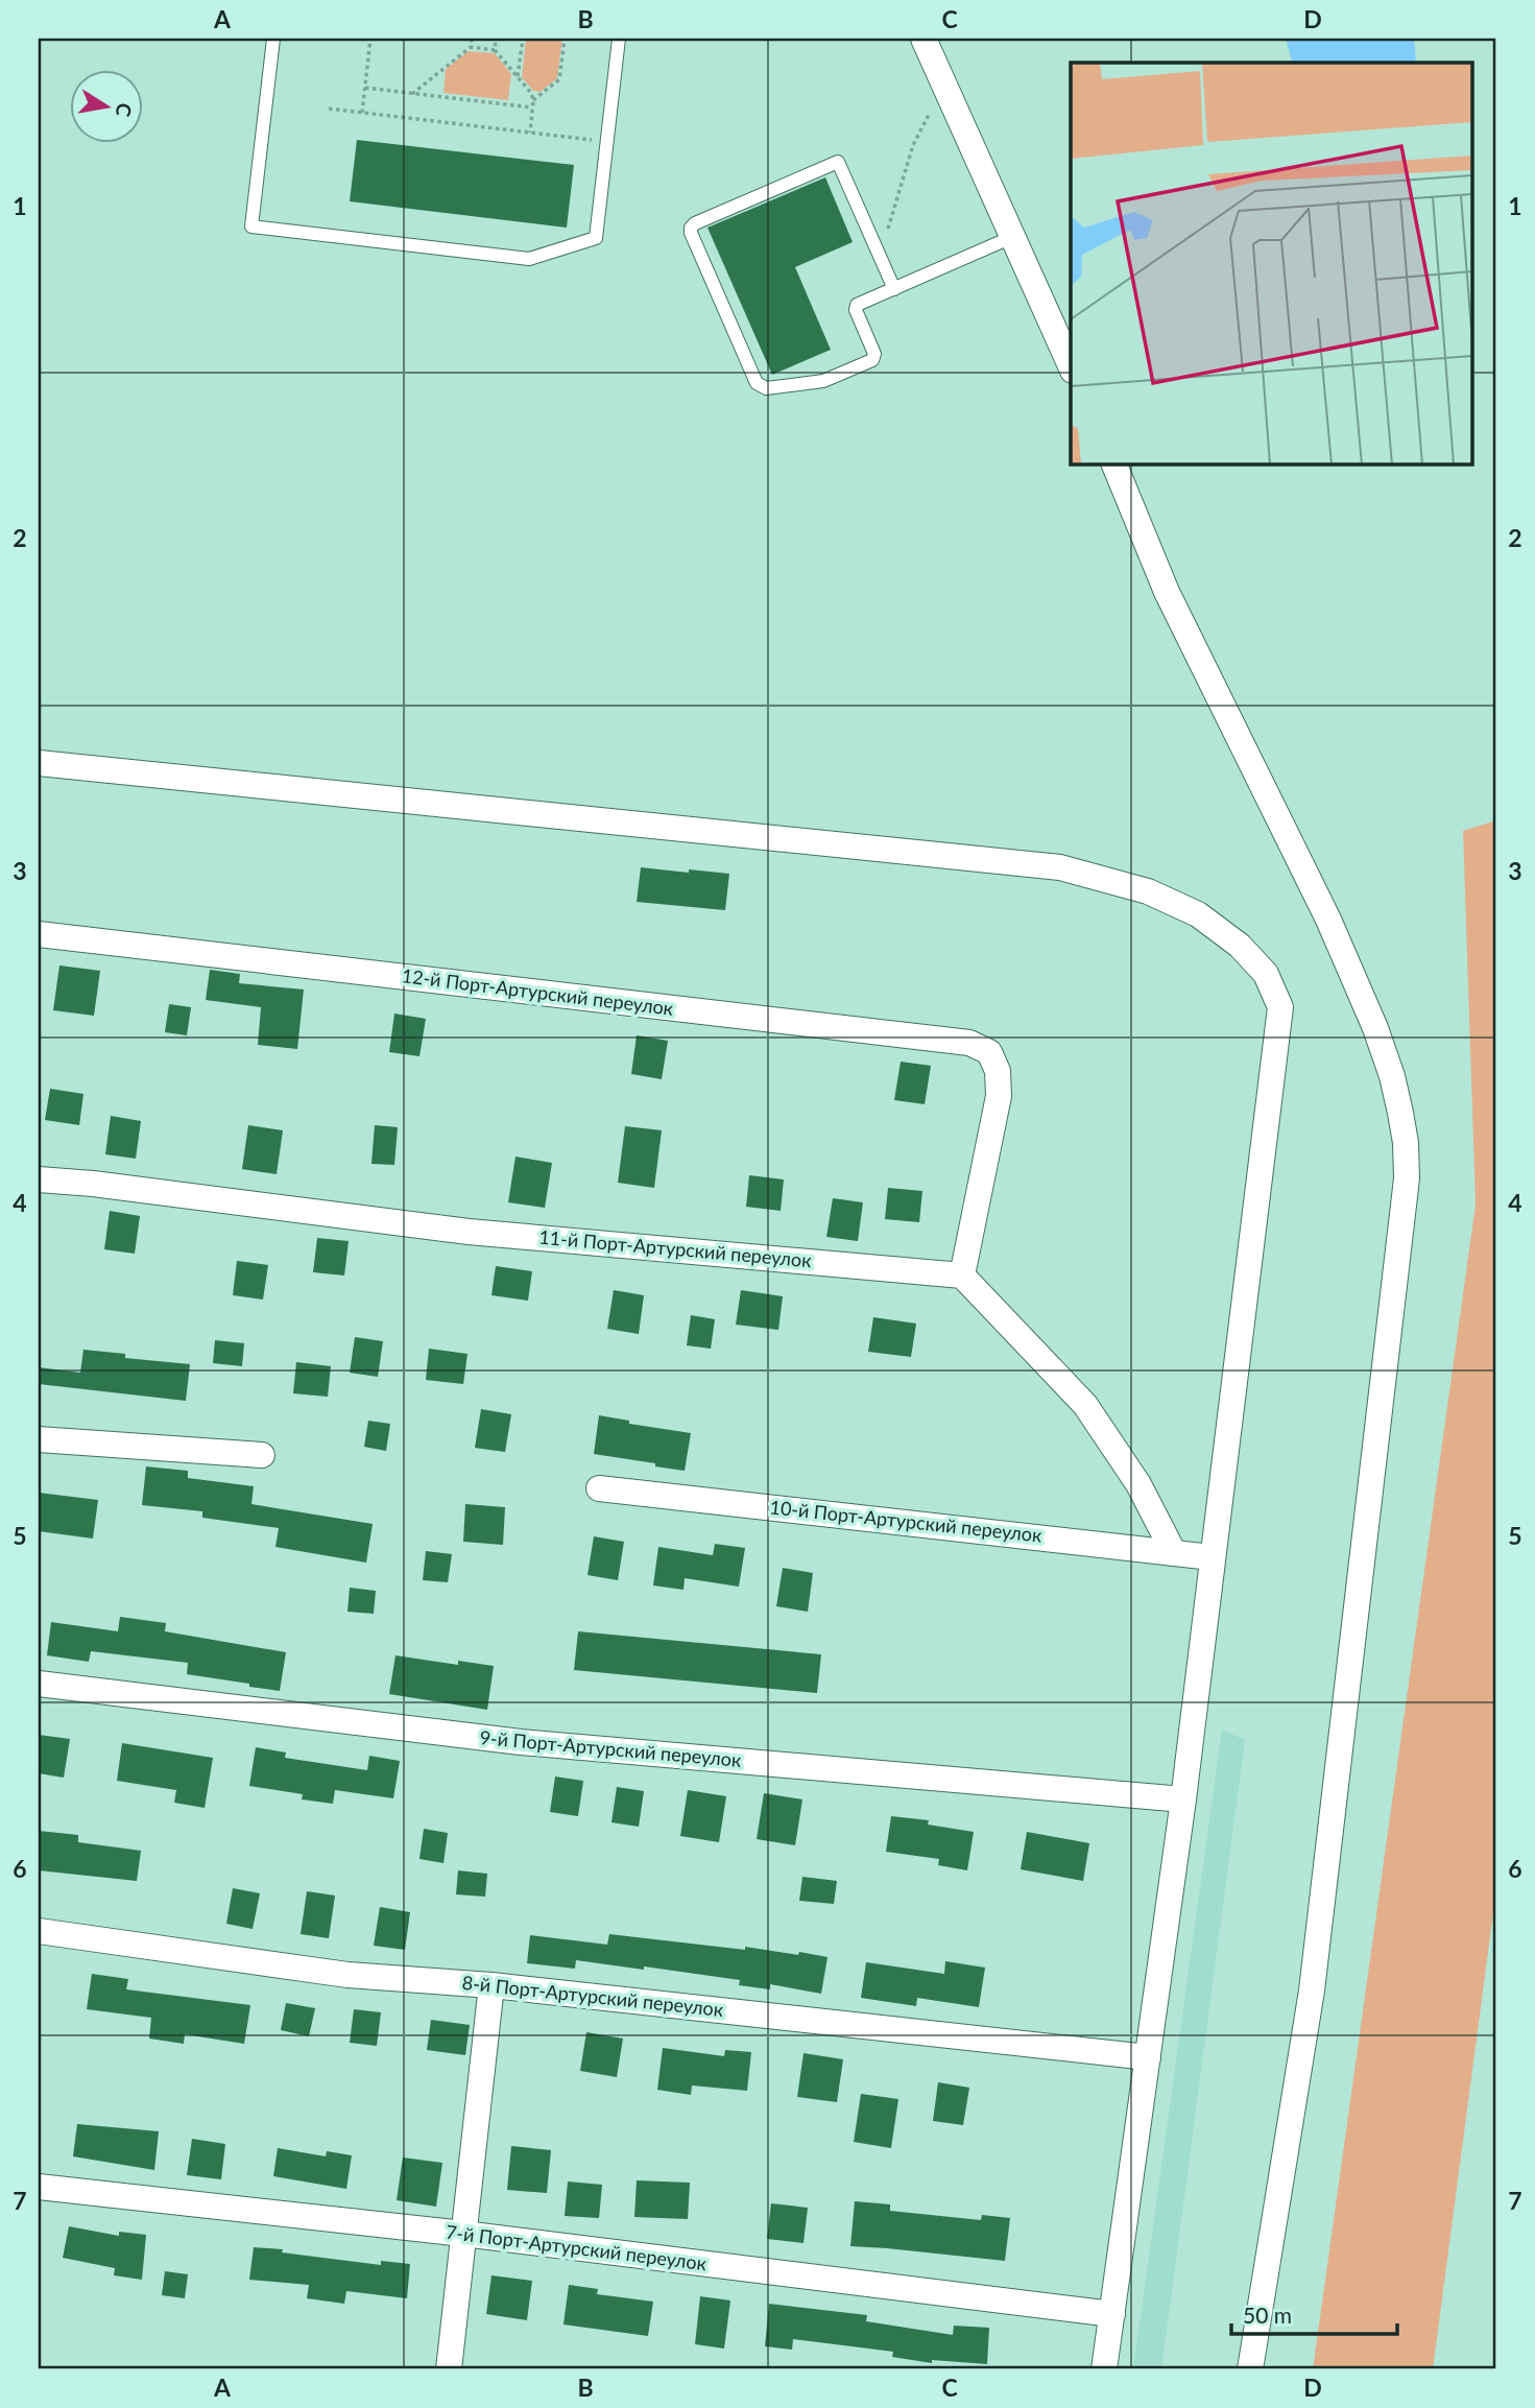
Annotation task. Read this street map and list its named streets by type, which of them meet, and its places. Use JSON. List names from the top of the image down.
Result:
{
  "streets": {
    "street": [
      "12-й Порт-Артурский переулок",
      "11-й Порт-Артурский переулок",
      "10-й Порт-Артурский переулок",
      "9-й Порт-Артурский переулок",
      "8-й Порт-Артурский переулок",
      "7-й Порт-Артурский переулок"
    ]
  },
  "crossings": [
    ["12-й Порт-Артурский переулок", "11-й Порт-Артурский переулок"]
  ],
  "scale_bar": "50 m",
  "north": "right",
  "grid": {
    "columns": [
      "A",
      "B",
      "C",
      "D"
    ],
    "rows": [
      "1",
      "2",
      "3",
      "4",
      "5",
      "6",
      "7"
    ]
  }
}
